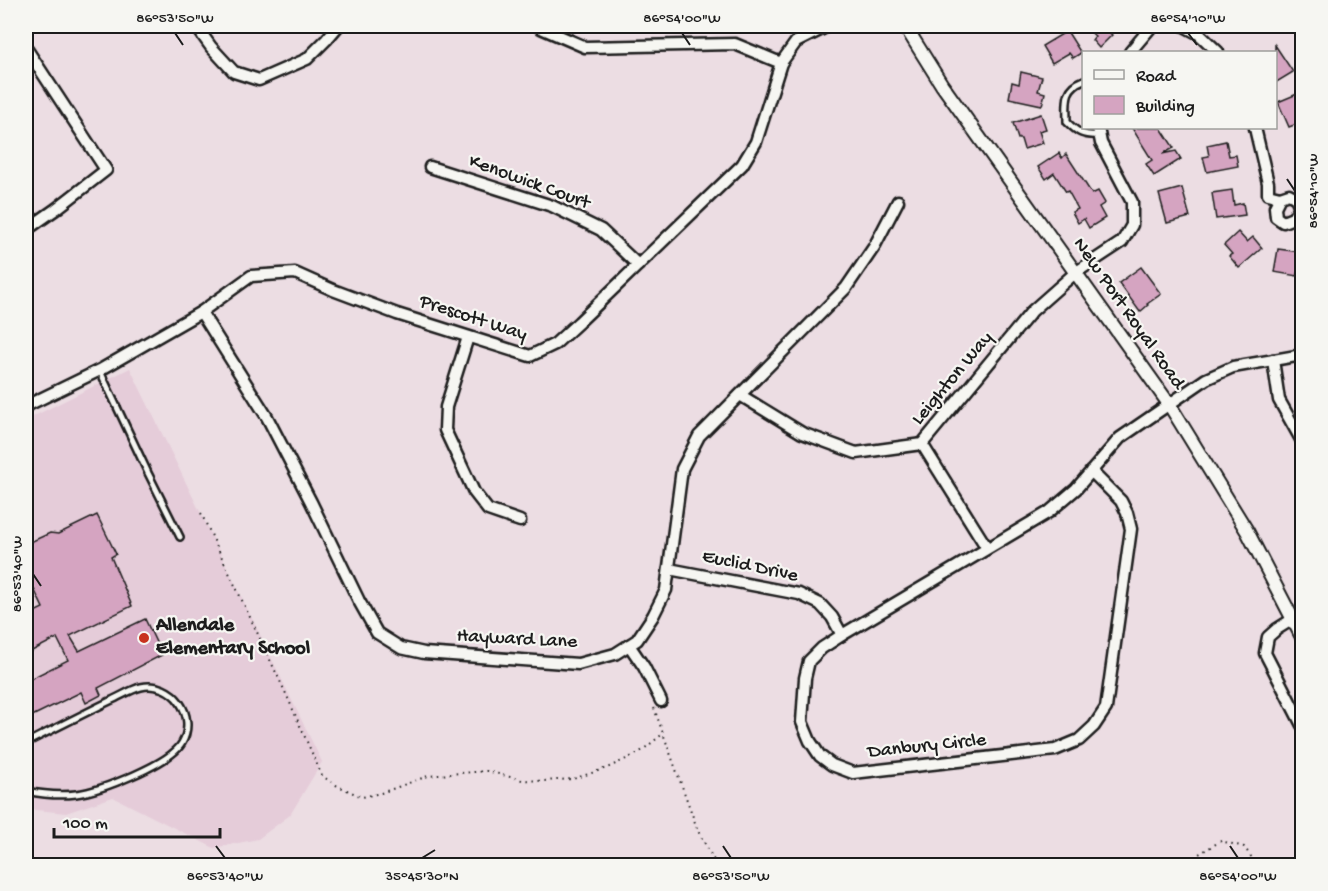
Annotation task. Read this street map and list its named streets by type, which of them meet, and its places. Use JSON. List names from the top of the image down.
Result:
{
  "streets": {
    "street": [
      "Kenowick Court",
      "New Port Royal Road",
      "Prescott Way",
      "Leighton Way",
      "Euclid Drive",
      "Hayward Lane",
      "Danbury Circle"
    ]
  },
  "crossings": [
    ["Kenowick Court", "Prescott Way"],
    ["New Port Royal Road", "Leighton Way"],
    ["New Port Royal Road", "Danbury Circle"],
    ["Prescott Way", "Hayward Lane"],
    ["Leighton Way", "Hayward Lane"],
    ["Euclid Drive", "Hayward Lane"],
    ["Euclid Drive", "Danbury Circle"]
  ],
  "places": ["Allendale Elementary School"],
  "legend": ["Road", "Building"],
  "scale_bar": "100 m",
  "coordinates": [
    "86°53'50\"W",
    "86°54'00\"W",
    "86°54'10\"W",
    "86°53'40\"W",
    "35°45'30\"N"
  ]
}
